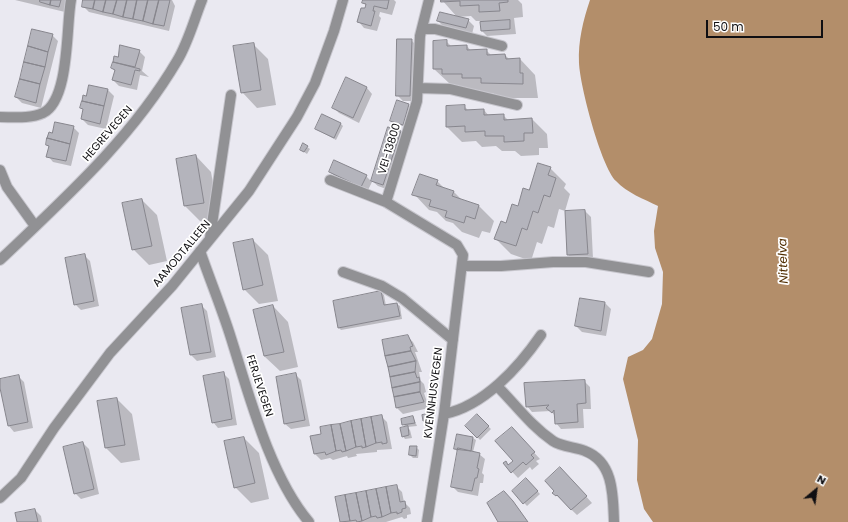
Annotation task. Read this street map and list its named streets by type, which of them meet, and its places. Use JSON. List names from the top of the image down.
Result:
{
  "streets": {
    "street": [
      "HEGREVEGEN",
      "VEI-13800",
      "AAMODTALLEEN",
      "FERJEVEGEN",
      "KVENNHUSVEGEN"
    ]
  },
  "crossings": [
    ["AAMODTALLEEN", "FERJEVEGEN"]
  ],
  "water": ["Nittelva"],
  "scale_bar": "50 m",
  "north": "top right"
}
